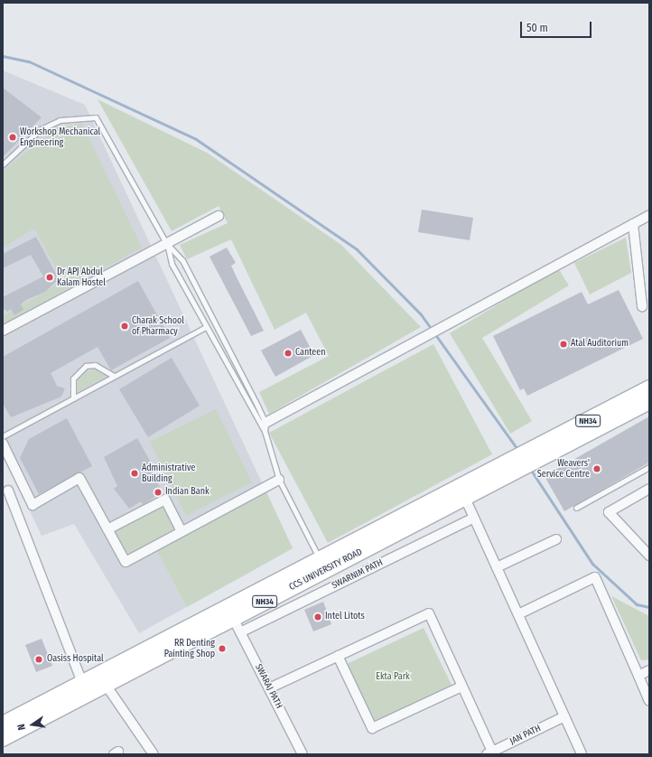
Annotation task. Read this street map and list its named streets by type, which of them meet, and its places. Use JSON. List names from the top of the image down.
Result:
{
  "streets": {
    "highway": ["NH34", "CCS UNIVERSITY ROAD"],
    "street": ["SWARNIM PATH", "SWARAJ PATH", "JAN PATH"]
  },
  "crossings": [
    ["CCS UNIVERSITY ROAD", "SWARAJ PATH"],
    ["SWARNIM PATH", "SWARAJ PATH"]
  ],
  "parks": ["Ekta Park"],
  "places": [
    "Workshop Mechanical Engineering",
    "Dr APJ Abdul Kalam Hostel",
    "Charak School of Pharmacy",
    "Atal Auditorium",
    "Canteen",
    "Weavers' Service Centre",
    "Administrative Building",
    "Indian Bank",
    "Intel Litots",
    "RR Denting Painting Shop",
    "Oasiss Hospital"
  ],
  "scale_bar": "50 m",
  "north": "left"
}
